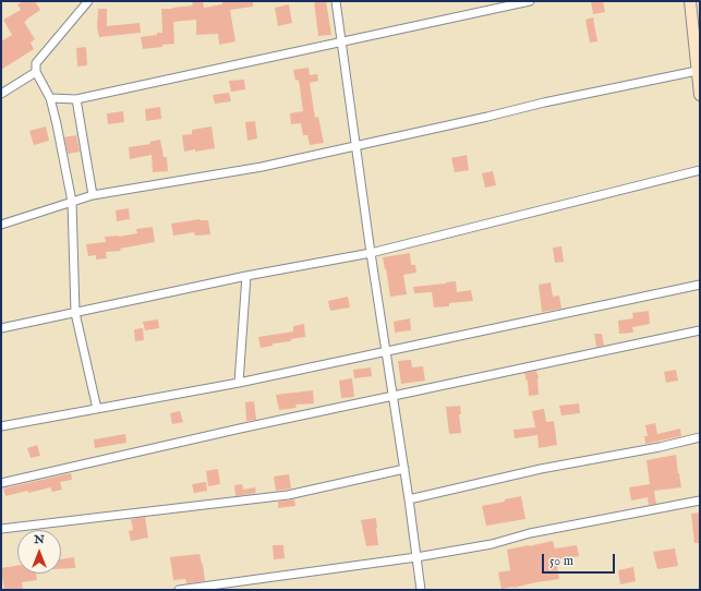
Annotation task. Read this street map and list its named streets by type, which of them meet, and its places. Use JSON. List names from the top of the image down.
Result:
{
  "scale_bar": "50 m",
  "north": "top"
}
